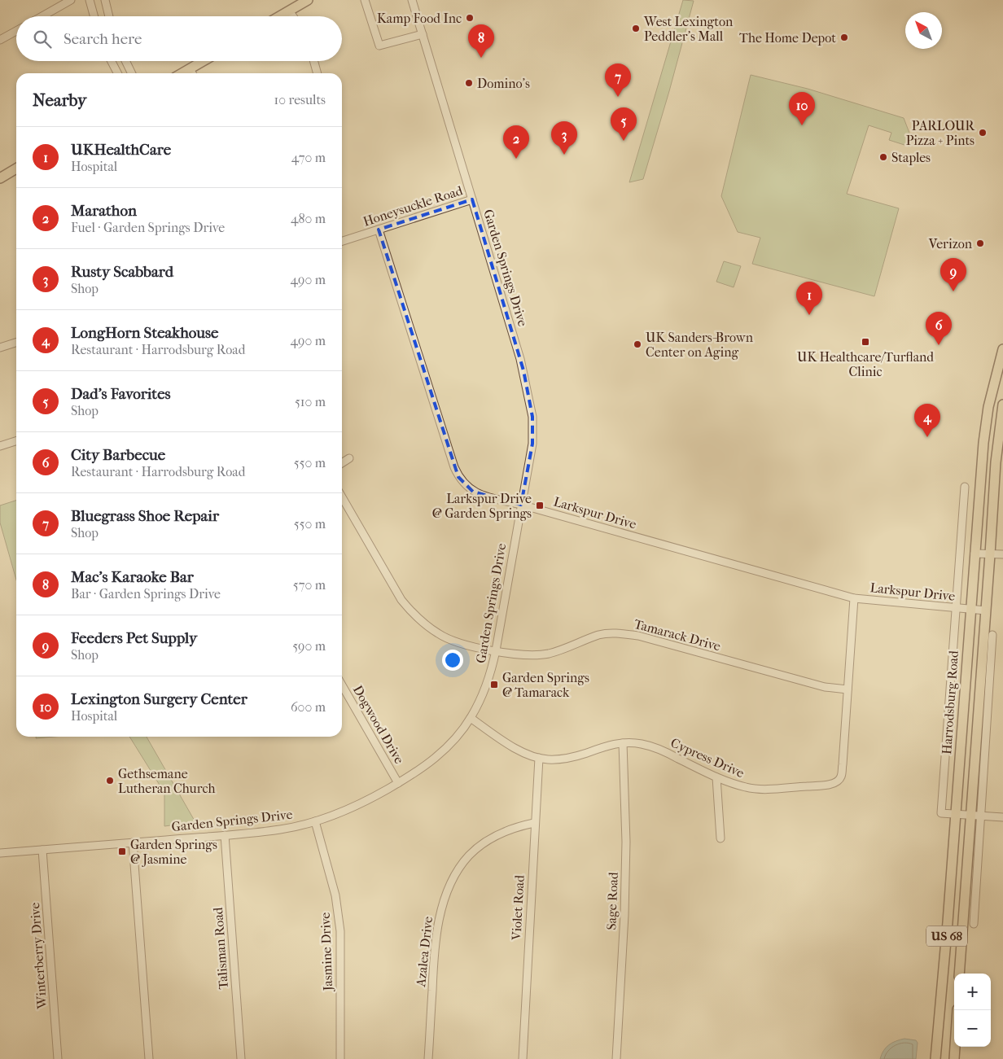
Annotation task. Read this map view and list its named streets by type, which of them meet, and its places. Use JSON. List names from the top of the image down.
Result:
{
  "streets": {
    "main road": ["Harrodsburg Road", "US 68"],
    "street": [
      "Honeysuckle Road",
      "Garden Springs Drive",
      "Larkspur Drive",
      "Tamarack Drive",
      "Dogwood Drive",
      "Cypress Drive",
      "Sage Road",
      "Violet Road",
      "Talisman Road",
      "Jasmine Drive",
      "Azalea Drive",
      "Winterberry Drive"
    ]
  },
  "crossings": [
    ["Honeysuckle Road", "Garden Springs Drive"],
    ["Honeysuckle Road", "Larkspur Drive"],
    ["Garden Springs Drive", "Larkspur Drive"],
    ["Garden Springs Drive", "Tamarack Drive"],
    ["Garden Springs Drive", "Dogwood Drive"],
    ["Garden Springs Drive", "Cypress Drive"],
    ["Garden Springs Drive", "Talisman Road"],
    ["Garden Springs Drive", "Jasmine Drive"],
    ["Garden Springs Drive", "Winterberry Drive"],
    ["Larkspur Drive", "Harrodsburg Road"],
    ["Larkspur Drive", "Cypress Drive"],
    ["Larkspur Drive", "US 68"],
    ["Tamarack Drive", "Cypress Drive"],
    ["Cypress Drive", "Sage Road"],
    ["Cypress Drive", "Violet Road"],
    ["Violet Road", "Azalea Drive"]
  ],
  "places": {
    "other": [
      "Kamp Food Inc",
      "West Lexington Peddler's Mall",
      "The Home Depot",
      "Domino's",
      "PARLOUR Pizza + Pints",
      "Staples",
      "Verizon",
      "UK Sanders-Brown Center on Aging",
      "Gethsemane Lutheran Church"
    ],
    "transit": [
      "UK Healthcare/Turfland Clinic",
      "Larkspur Drive @ Garden Springs",
      "Garden Springs @ Tamarack",
      "Garden Springs @ Jasmine"
    ]
  },
  "north": "top left",
  "page": {
    "search": "Search here",
    "pins": [
      "8",
      "7",
      "10",
      "5",
      "3",
      "2",
      "9",
      "1",
      "6",
      "4"
    ],
    "heading": ["Nearby", "10 results"],
    "list": [
      {
        "mark": "1",
        "name": "UKHealthCare",
        "note": "Hospital",
        "value": "470 m"
      },
      {
        "mark": "2",
        "name": "Marathon",
        "note": "Fuel · Garden Springs Drive",
        "value": "480 m"
      },
      {
        "mark": "3",
        "name": "Rusty Scabbard",
        "note": "Shop",
        "value": "490 m"
      },
      {
        "mark": "4",
        "name": "LongHorn Steakhouse",
        "note": "Restaurant · Harrodsburg Road",
        "value": "490 m"
      },
      {
        "mark": "5",
        "name": "Dad's Favorites",
        "note": "Shop",
        "value": "510 m"
      },
      {
        "mark": "6",
        "name": "City Barbecue",
        "note": "Restaurant · Harrodsburg Road",
        "value": "550 m"
      },
      {
        "mark": "7",
        "name": "Bluegrass Shoe Repair",
        "note": "Shop",
        "value": "550 m"
      },
      {
        "mark": "8",
        "name": "Mac's Karaoke Bar",
        "note": "Bar · Garden Springs Drive",
        "value": "570 m"
      },
      {
        "mark": "9",
        "name": "Feeders Pet Supply",
        "note": "Shop",
        "value": "590 m"
      },
      {
        "mark": "10",
        "name": "Lexington Surgery Center",
        "note": "Hospital",
        "value": "600 m"
      }
    ],
    "map_buttons": ["+", "−"]
  }
}
